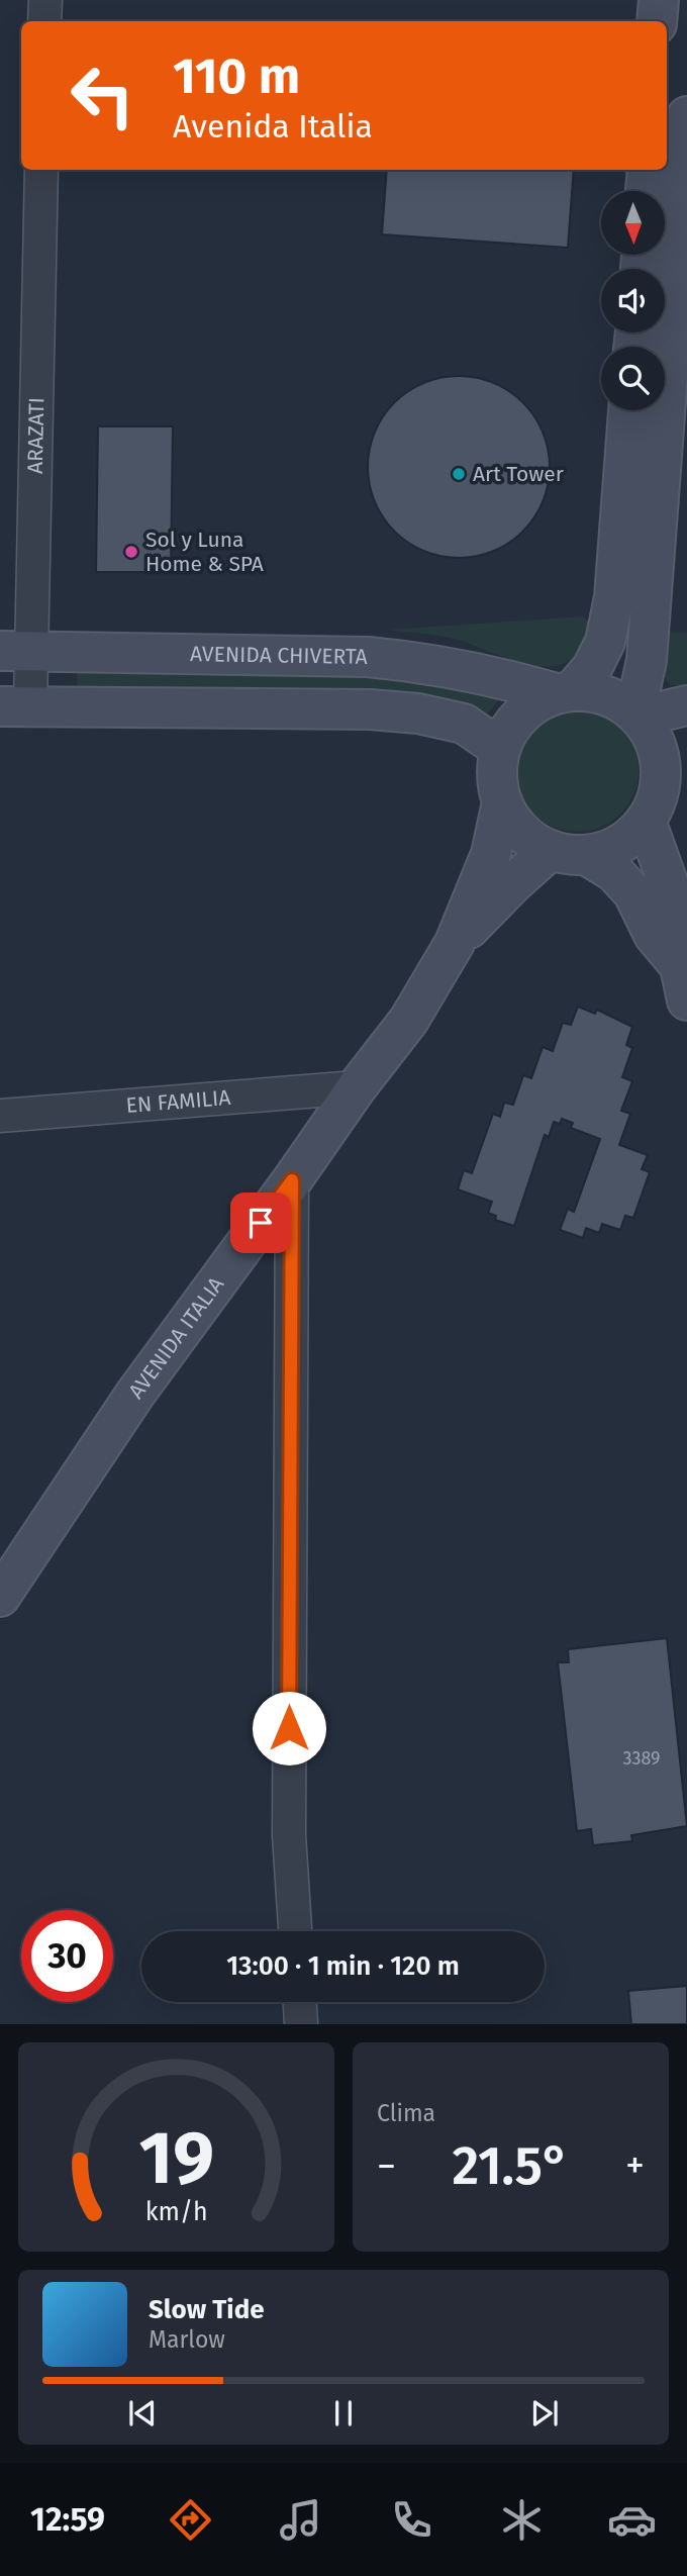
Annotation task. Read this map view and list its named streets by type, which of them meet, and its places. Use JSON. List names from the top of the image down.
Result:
{
  "streets": {
    "street": [
      "ARAZATI",
      "AVENIDA CHIVERTA",
      "EN FAMILIA",
      "AVENIDA ITALIA"
    ]
  },
  "crossings": [
    ["ARAZATI", "AVENIDA CHIVERTA"],
    ["AVENIDA CHIVERTA", "AVENIDA ITALIA"],
    ["EN FAMILIA", "AVENIDA ITALIA"]
  ],
  "places": ["Art Tower", "Sol y Luna Home & SPA"],
  "house_numbers": ["3389"],
  "north": "bottom",
  "page": {
    "turn": ["110 m", "Avenida Italia"],
    "limit": "30",
    "trip": "13:00 · 1 min · 120 m",
    "tile": "Clima",
    "heat": ["−", "21.5°", "+"],
    "song": ["Slow Tide", "Marlow"],
    "tabs": "12:59",
    "gauge": ["19", "km/h"]
  }
}
